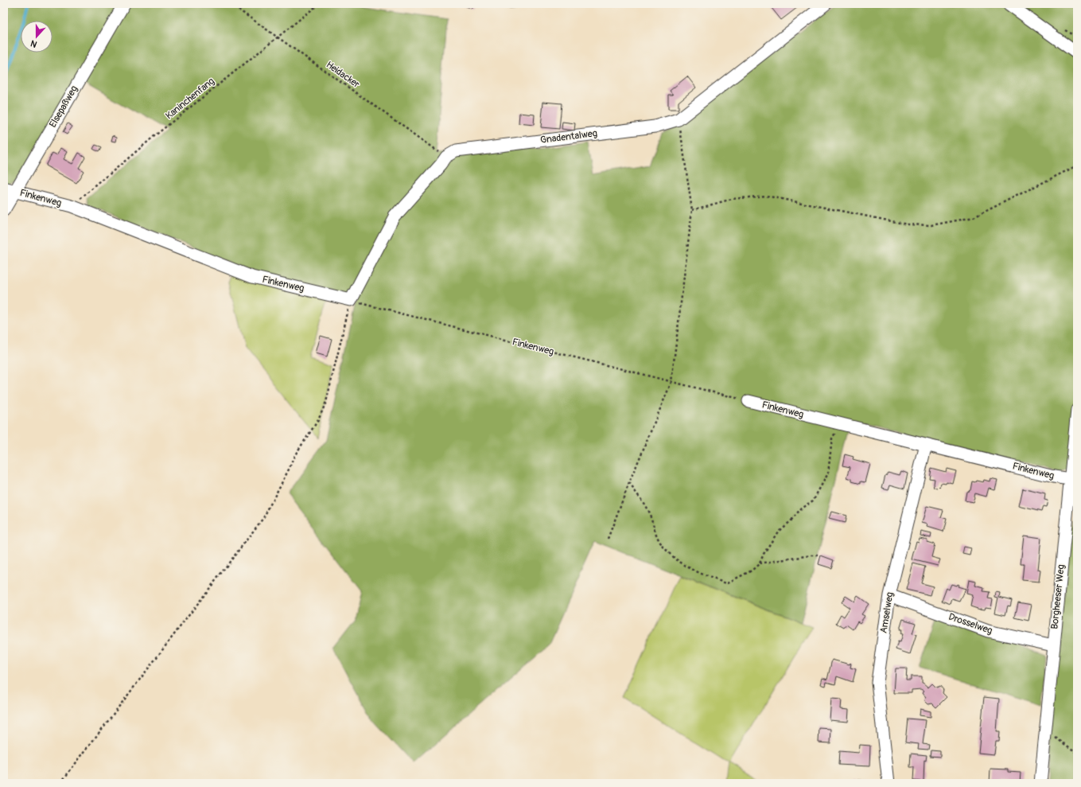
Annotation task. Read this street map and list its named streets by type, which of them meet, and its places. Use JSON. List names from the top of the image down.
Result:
{
  "streets": {
    "street": [
      "Elsepaßweg",
      "Gnadentalweg",
      "Finkenweg",
      "Borgheeser Weg",
      "Amselweg",
      "Drosselweg"
    ],
    "path": ["Heidacker", "Kaninchenfang"]
  },
  "crossings": [
    ["Heidacker", "Kaninchenfang"],
    ["Heidacker", "Gnadentalweg"],
    ["Kaninchenfang", "Finkenweg"],
    ["Elsepaßweg", "Finkenweg"],
    ["Gnadentalweg", "Finkenweg"],
    ["Finkenweg", "Borgheeser Weg"],
    ["Finkenweg", "Amselweg"],
    ["Borgheeser Weg", "Drosselweg"],
    ["Amselweg", "Drosselweg"]
  ],
  "north": "bottom"
}
